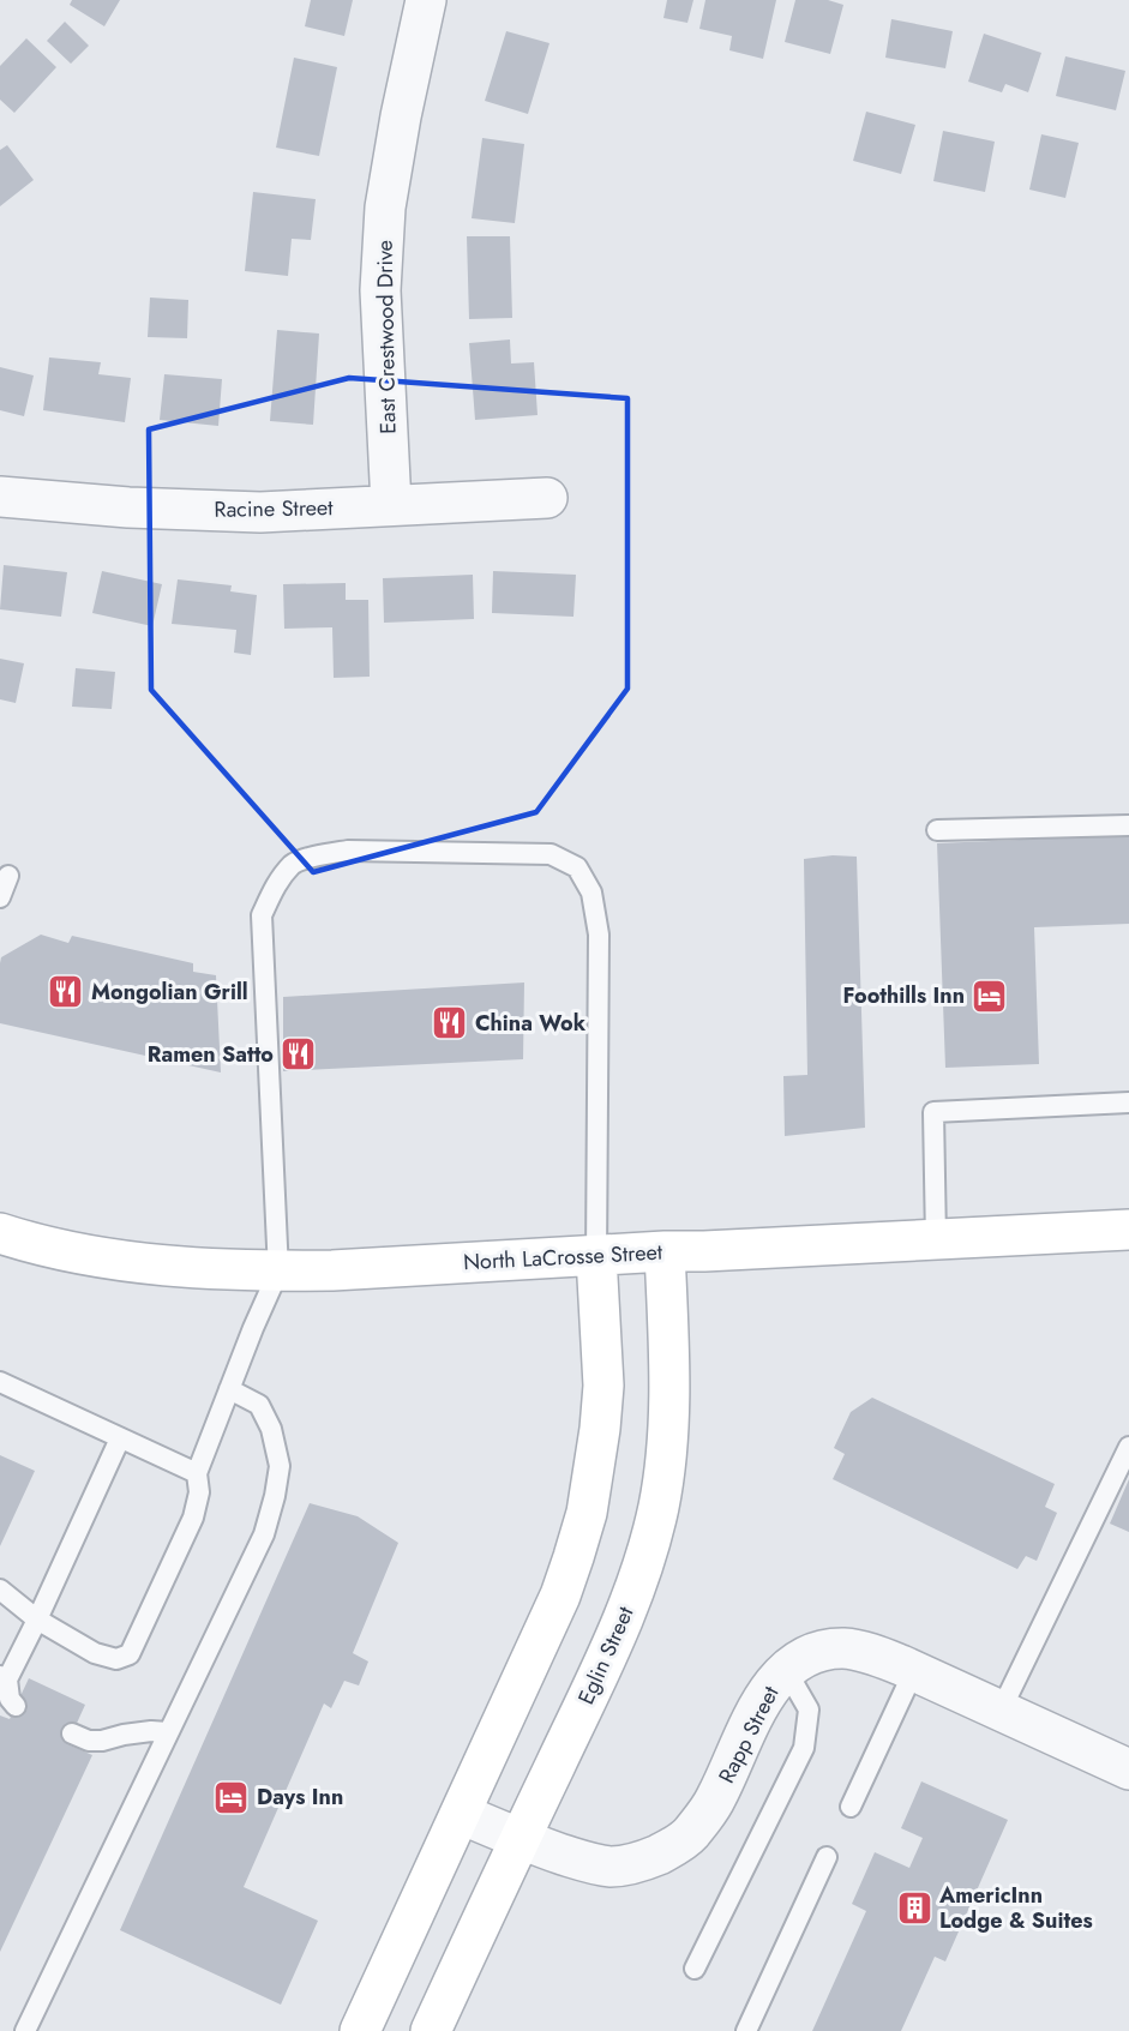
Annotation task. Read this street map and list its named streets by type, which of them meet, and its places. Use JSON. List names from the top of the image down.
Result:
{
  "streets": {
    "street": [
      "East Crestwood Drive",
      "Racine Street",
      "North LaCrosse Street",
      "Eglin Street",
      "Rapp Street"
    ]
  },
  "crossings": [
    ["East Crestwood Drive", "Racine Street"],
    ["North LaCrosse Street", "Eglin Street"],
    ["Eglin Street", "Rapp Street"]
  ],
  "places": {
    "restaurant": ["Mongolian Grill", "China Wok", "Ramen Satto"],
    "hotel": ["Foothills Inn", "Days Inn"],
    "building": ["AmericInn Lodge & Suites"]
  }
}
